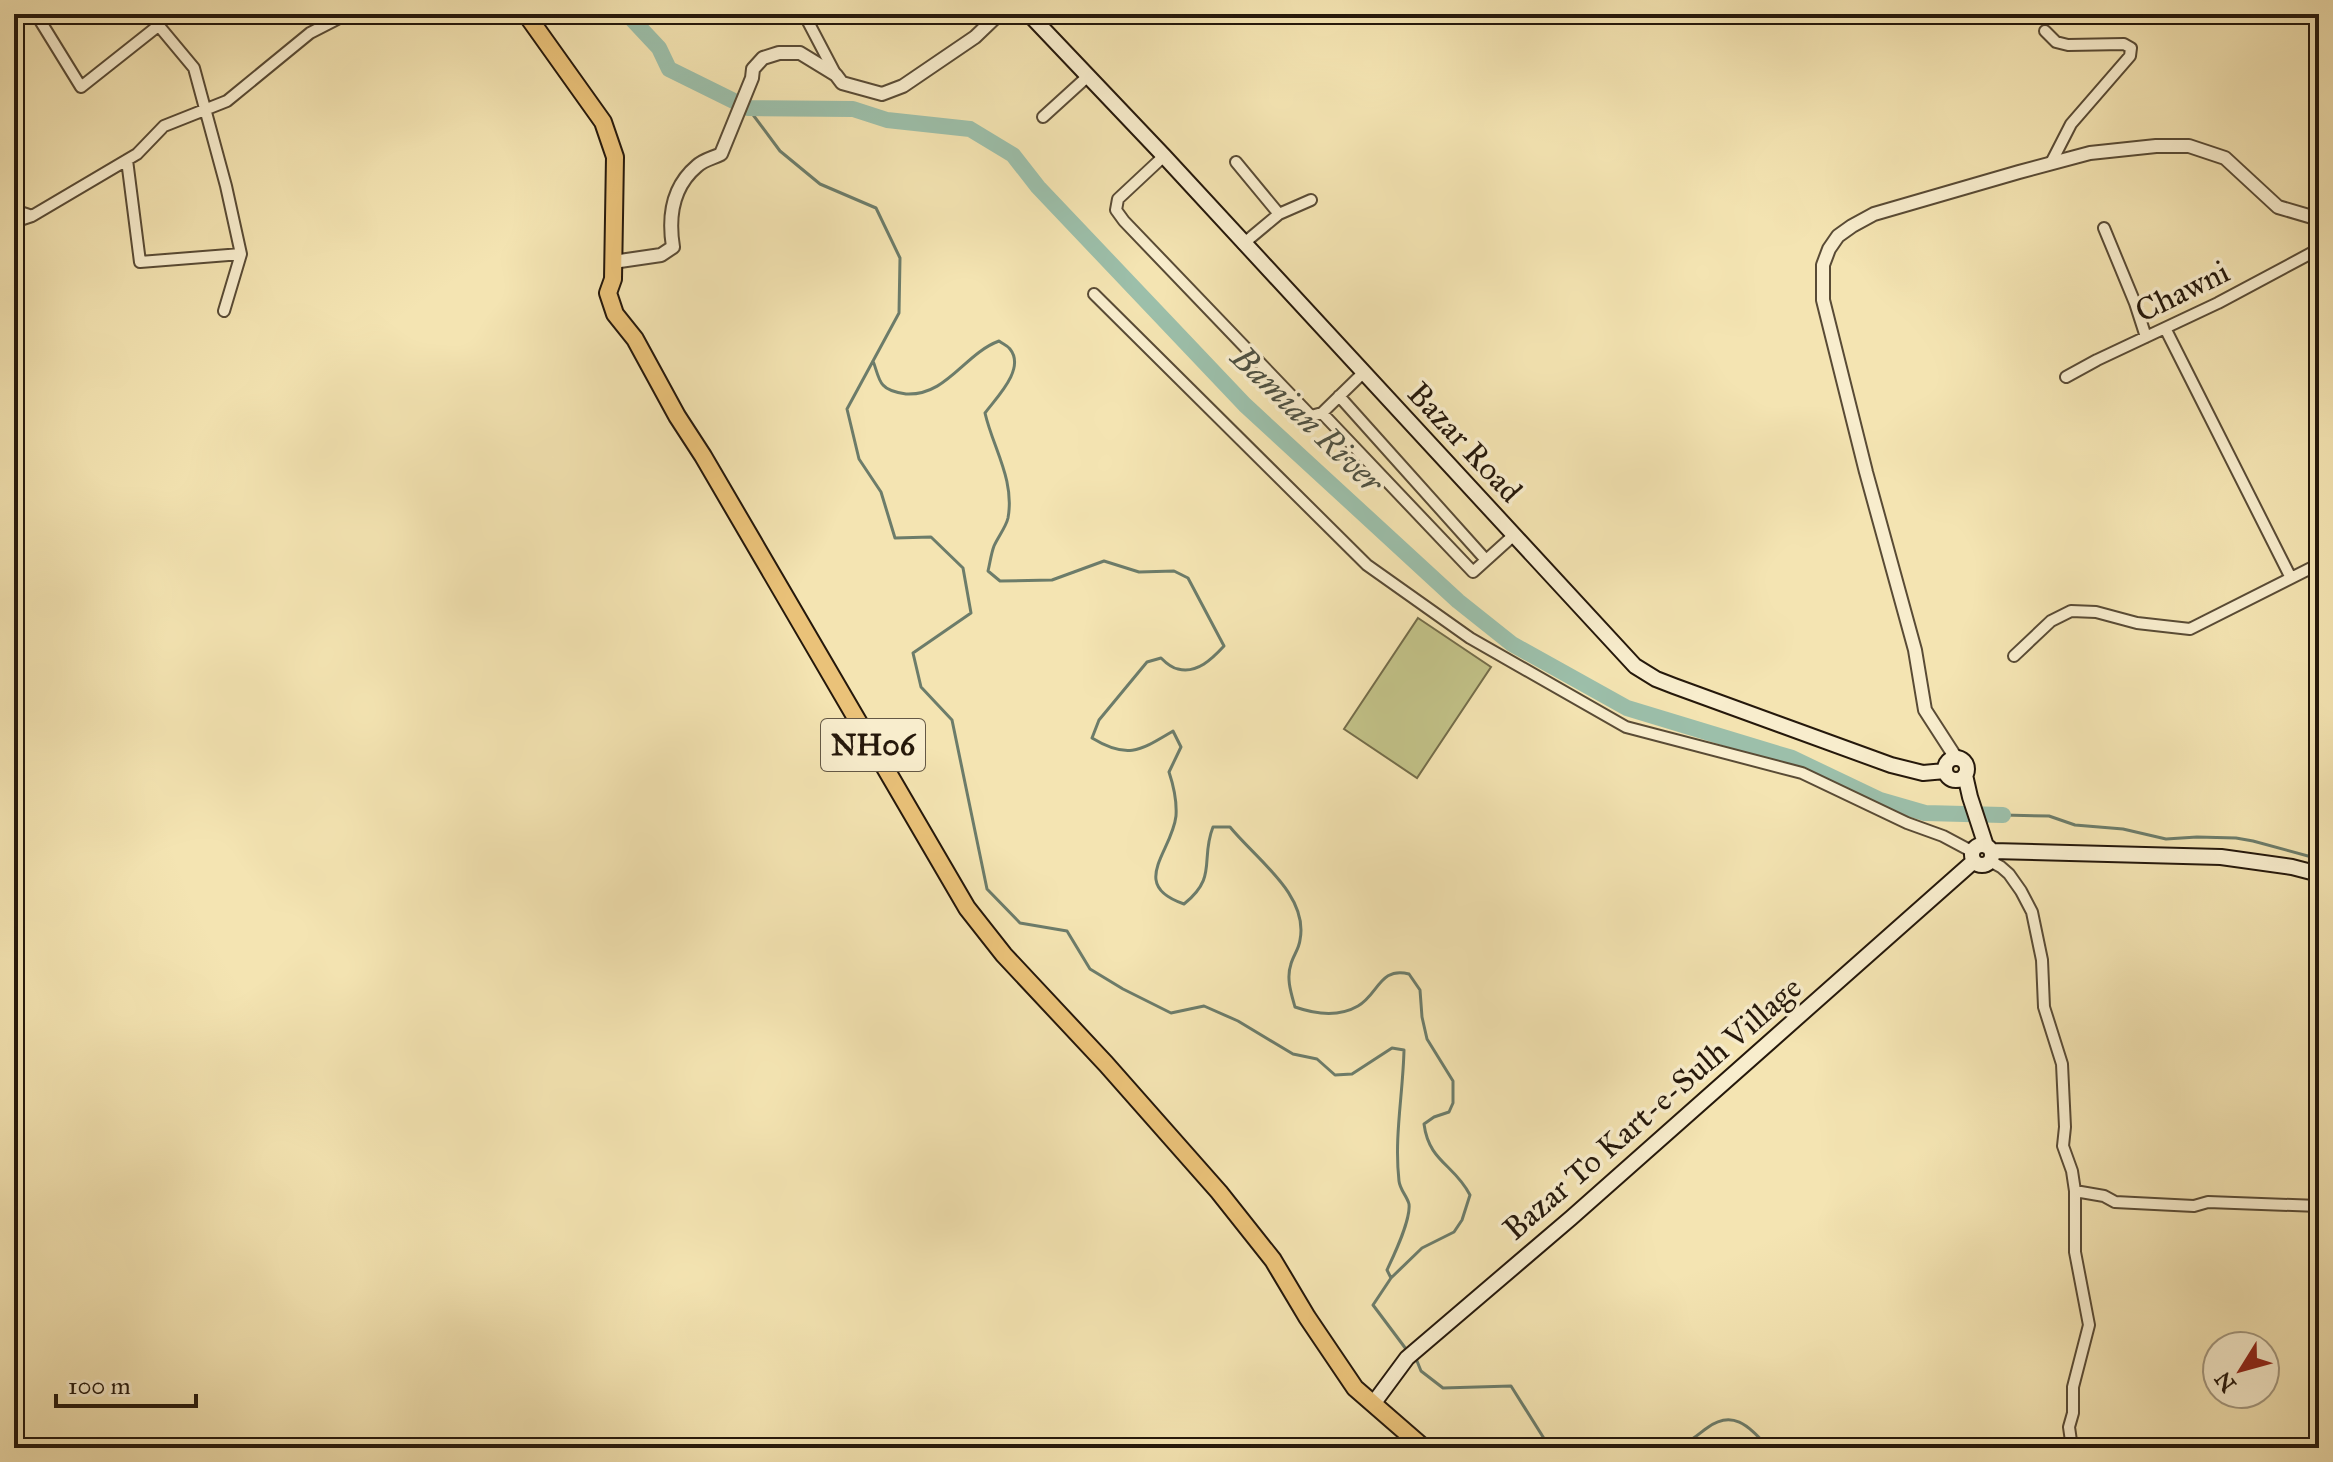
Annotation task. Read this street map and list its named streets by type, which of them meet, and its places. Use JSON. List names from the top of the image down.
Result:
{
  "streets": {
    "main road": ["Bazar Road", "NH06", "Bazar To Kart-e-Sulh Village"],
    "street": ["Chawni"]
  },
  "crossings": [
    ["NH06", "Bazar To Kart-e-Sulh Village"]
  ],
  "water": ["Bamian River"],
  "scale_bar": "100 m",
  "north": "bottom left"
}
